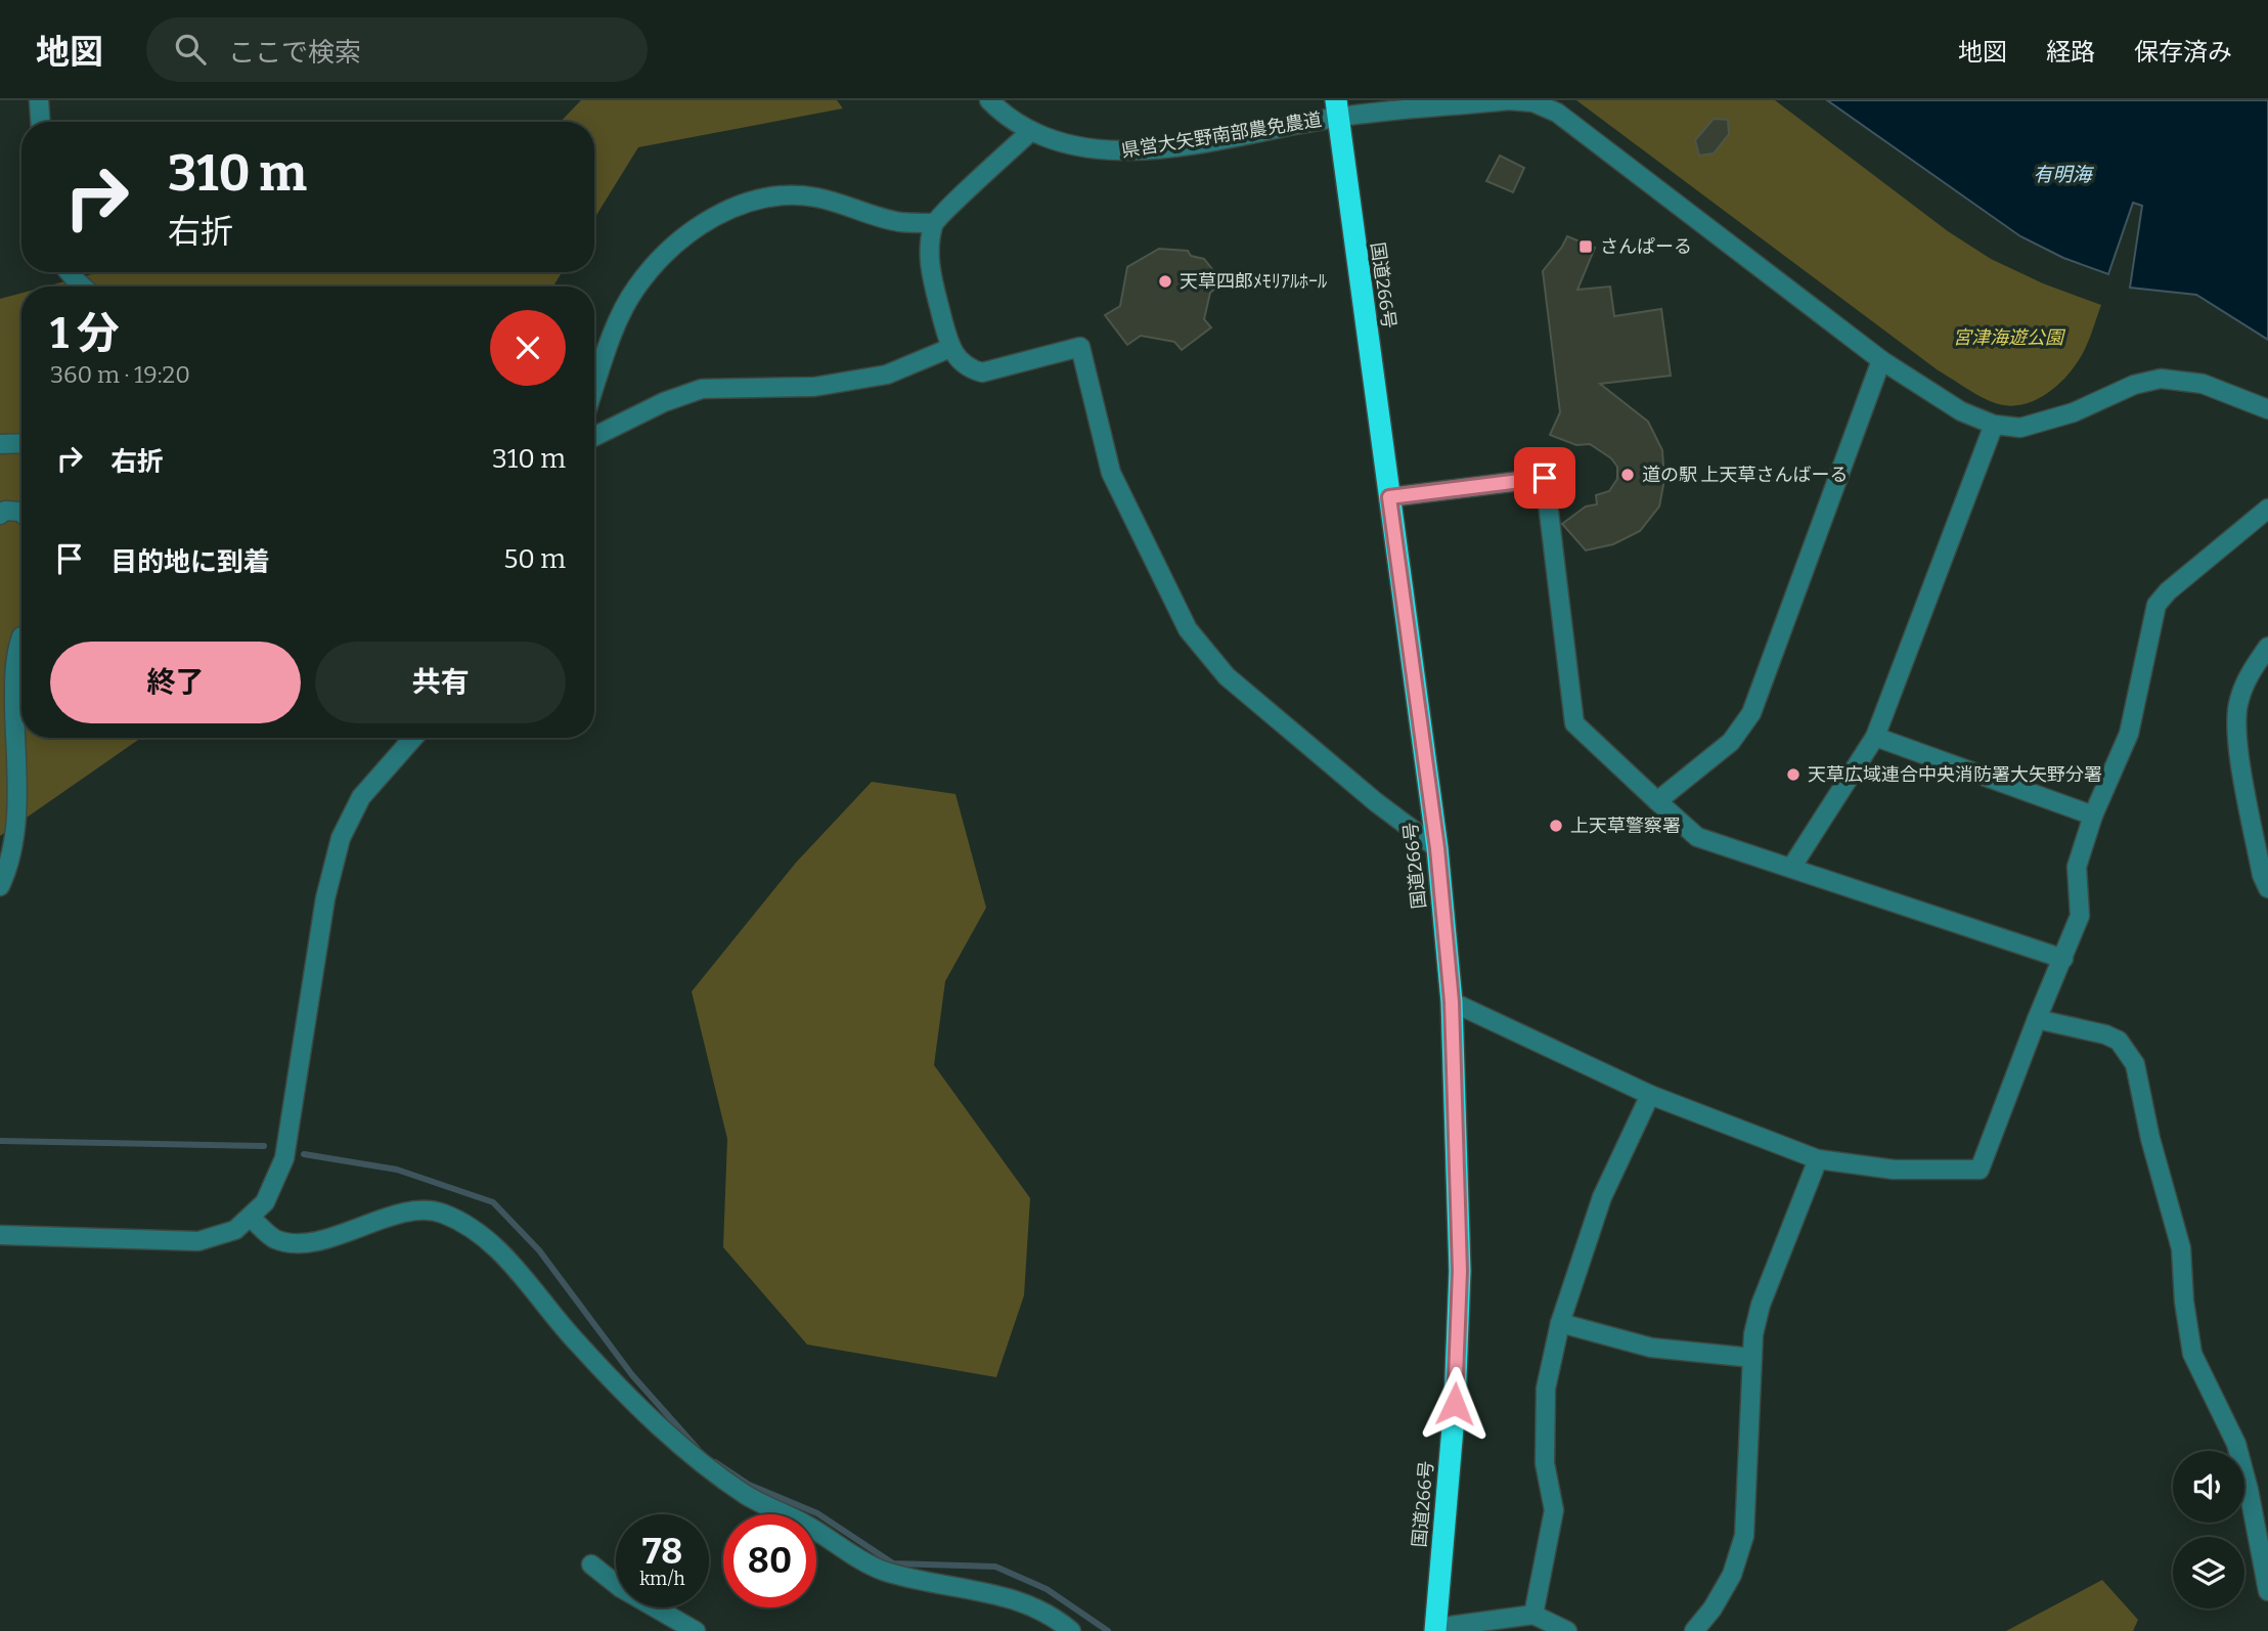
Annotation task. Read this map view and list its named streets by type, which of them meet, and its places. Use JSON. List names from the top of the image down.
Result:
{
  "streets": {
    "highway": ["国道266号"],
    "street": ["県営大矢野南部農免農道"]
  },
  "crossings": [
    ["県営大矢野南部農免農道", "国道266号"]
  ],
  "water": ["有明海"],
  "parks": ["宮津海遊公園"],
  "places": {
    "transit": ["さんぱーる"],
    "other": [
      "天草四郎ﾒﾓﾘｱﾙﾎｰﾙ",
      "道の駅 上天草さんばーる",
      "天草広域連合中央消防署大矢野分署",
      "上天草警察署"
    ]
  },
  "page": {
    "header": "地図",
    "search": "ここで検索",
    "nav": ["地図", "経路", "保存済み"],
    "turn": ["310 m", "右折"],
    "heading": ["1 分", "360 m · 19:20"],
    "list": [
      {
        "name": "右折",
        "value": "310 m"
      },
      {
        "name": "目的地に到着",
        "value": "50 m"
      }
    ],
    "buttons": ["終了", "共有"],
    "speed": "78 km/h",
    "limit": "80"
  }
}
